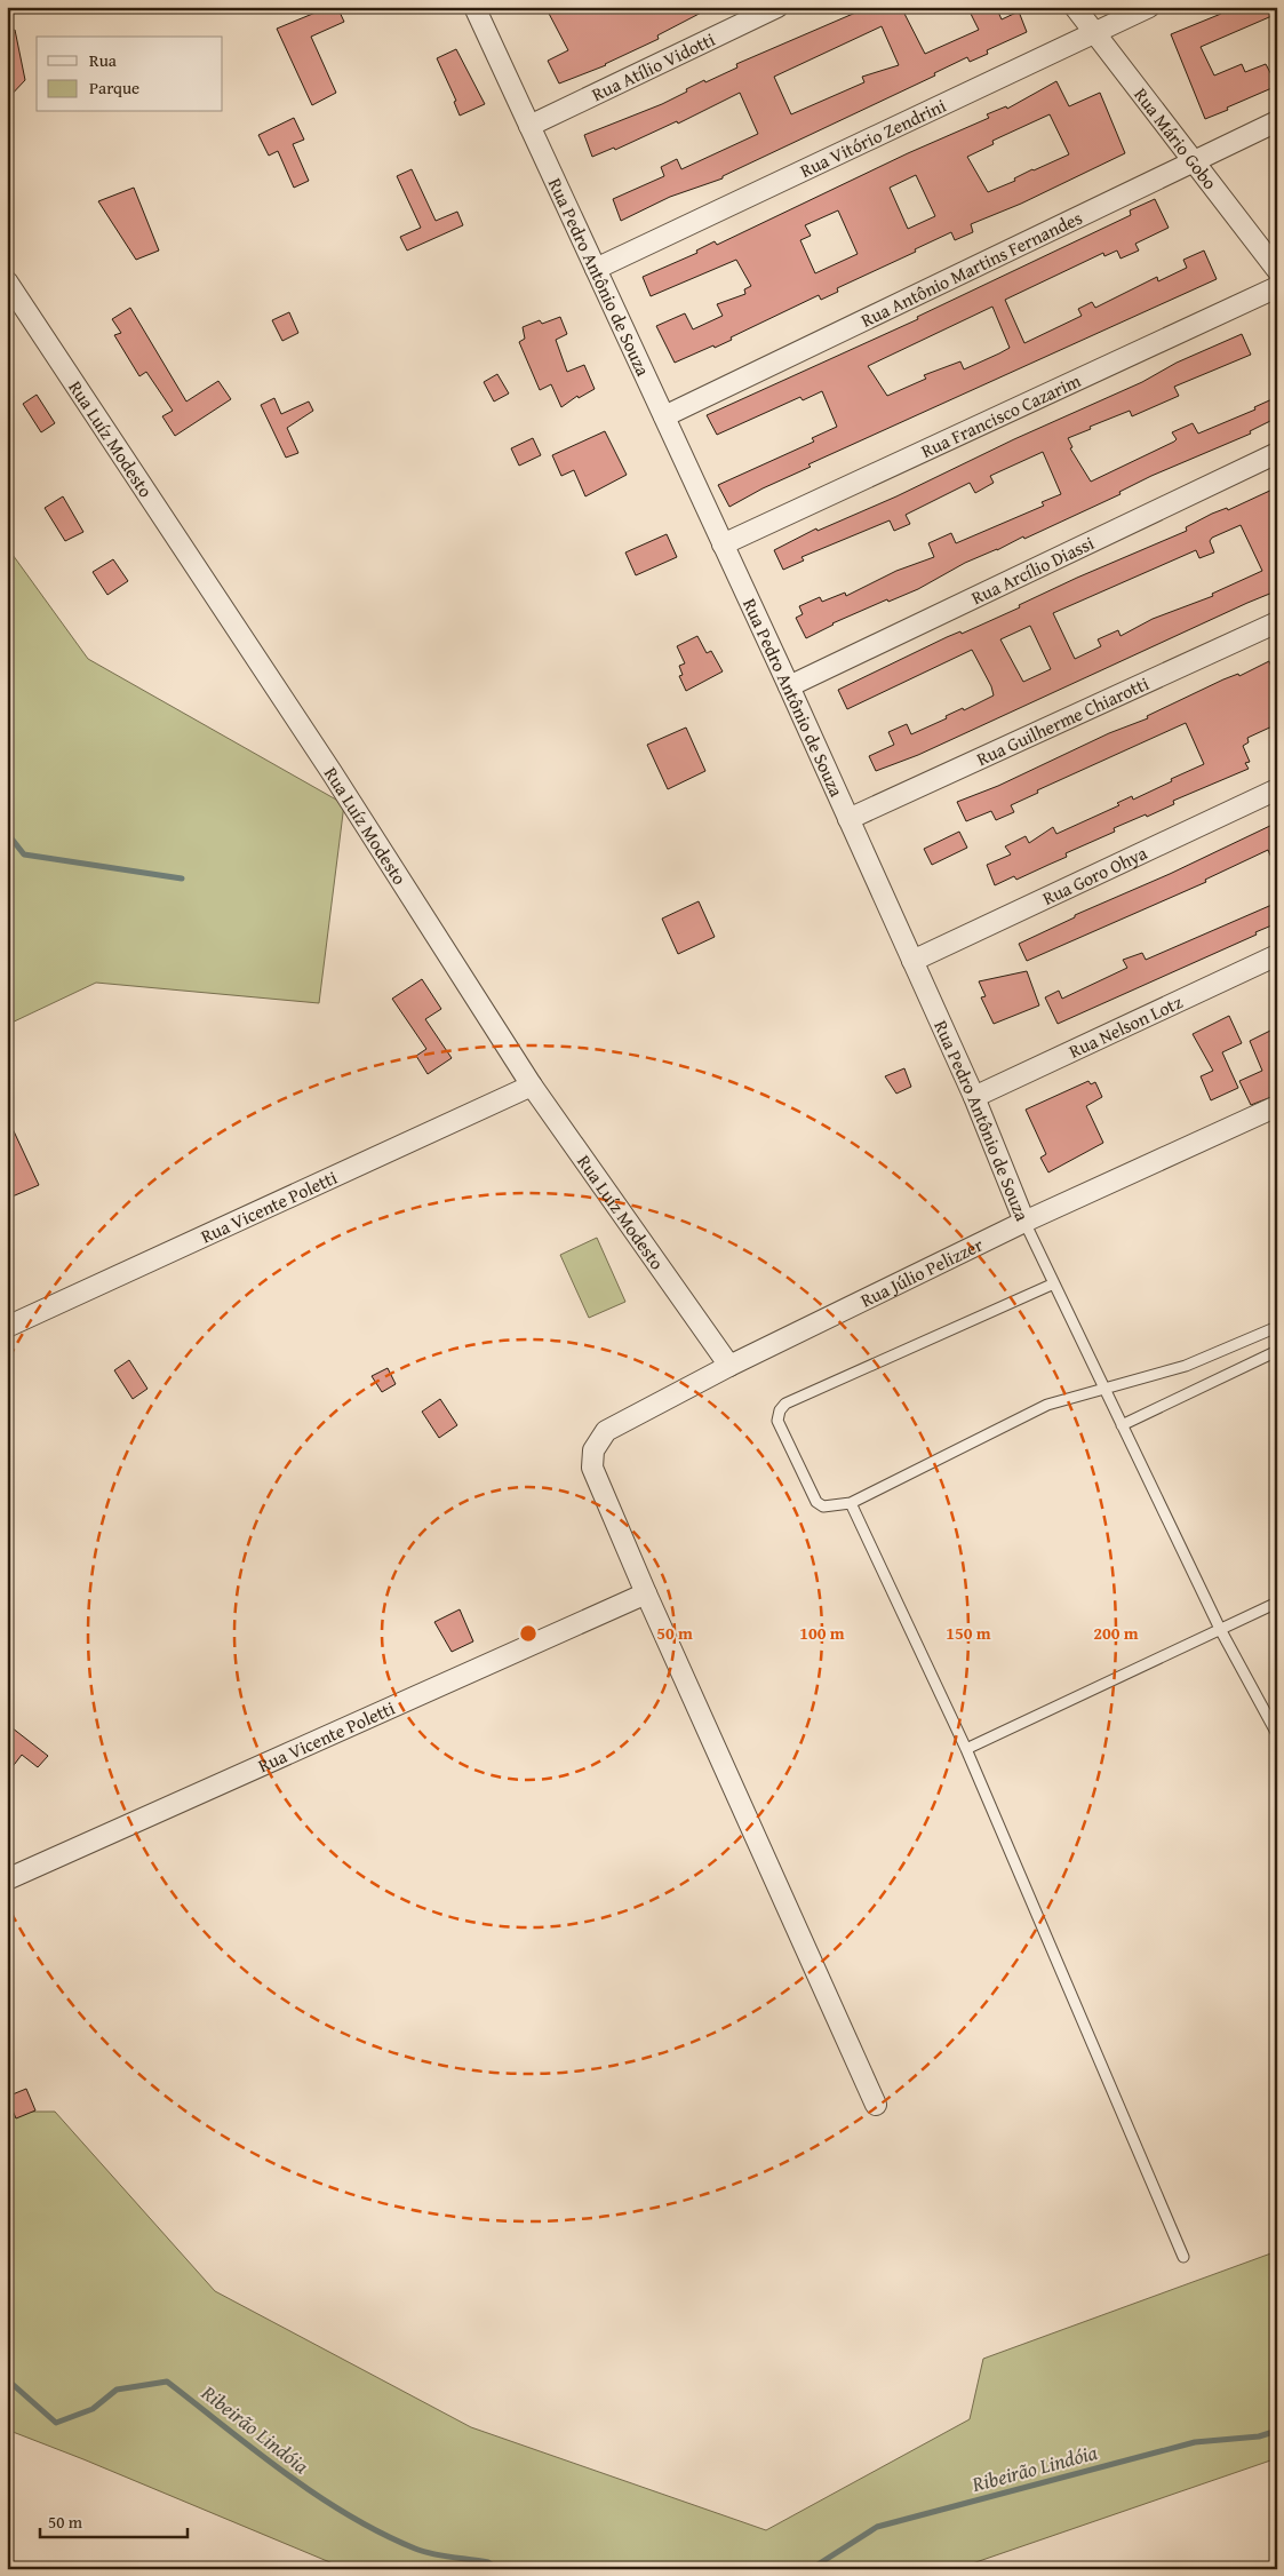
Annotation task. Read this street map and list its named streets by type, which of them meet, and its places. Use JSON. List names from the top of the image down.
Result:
{
  "streets": {
    "street": [
      "Rua Atílio Vidotti",
      "Rua Vitório Zendrini",
      "Rua Mário Gobo",
      "Rua Antônio Martins Fernandes",
      "Rua Pedro Antônio de Souza",
      "Rua Francisco Cazarim",
      "Rua Luíz Modesto",
      "Rua Arcílio Diassi",
      "Rua Guilherme Chiarotti",
      "Rua Goro Ohya",
      "Rua Nelson Lotz",
      "Rua Vicente Poletti",
      "Rua Júlio Pelizzer"
    ]
  },
  "crossings": [
    ["Rua Atílio Vidotti", "Rua Pedro Antônio de Souza"],
    ["Rua Vitório Zendrini", "Rua Mário Gobo"],
    ["Rua Vitório Zendrini", "Rua Pedro Antônio de Souza"],
    ["Rua Mário Gobo", "Rua Antônio Martins Fernandes"],
    ["Rua Antônio Martins Fernandes", "Rua Pedro Antônio de Souza"],
    ["Rua Pedro Antônio de Souza", "Rua Francisco Cazarim"],
    ["Rua Pedro Antônio de Souza", "Rua Arcílio Diassi"],
    ["Rua Pedro Antônio de Souza", "Rua Guilherme Chiarotti"],
    ["Rua Pedro Antônio de Souza", "Rua Goro Ohya"],
    ["Rua Pedro Antônio de Souza", "Rua Nelson Lotz"],
    ["Rua Pedro Antônio de Souza", "Rua Júlio Pelizzer"],
    ["Rua Luíz Modesto", "Rua Vicente Poletti"],
    ["Rua Luíz Modesto", "Rua Júlio Pelizzer"],
    ["Rua Vicente Poletti", "Rua Júlio Pelizzer"]
  ],
  "water": ["Ribeirão Lindóia"],
  "legend": ["Rua", "Parque"],
  "scale_bar": "50 m",
  "rings": [
    "50 m",
    "100 m",
    "150 m",
    "200 m"
  ]
}
